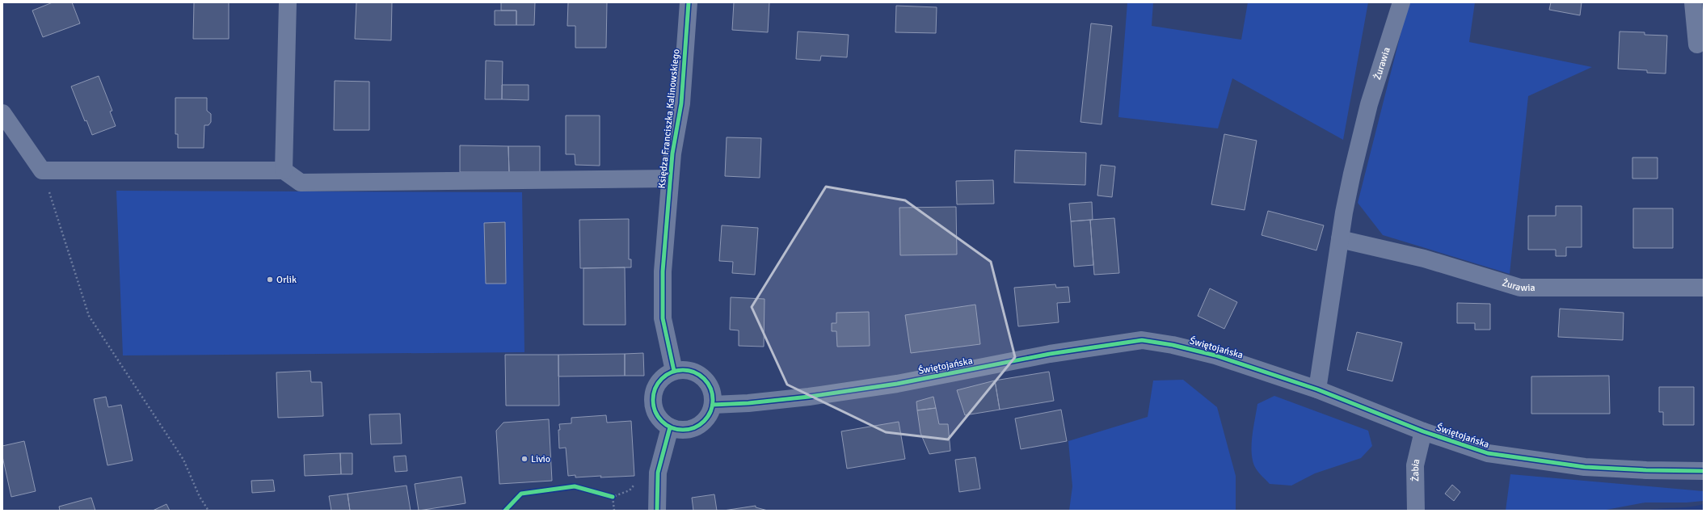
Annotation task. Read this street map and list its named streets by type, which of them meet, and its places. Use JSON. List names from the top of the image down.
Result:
{
  "streets": {
    "street": [
      "Żurawia",
      "Księdza Franciszka Kalinowskiego",
      "Świętojańska",
      "Żabia"
    ]
  },
  "crossings": [
    ["Żurawia", "Świętojańska"],
    ["Księdza Franciszka Kalinowskiego", "Świętojańska"],
    ["Świętojańska", "Żabia"]
  ],
  "places": ["Orlik", "Livio"]
}
